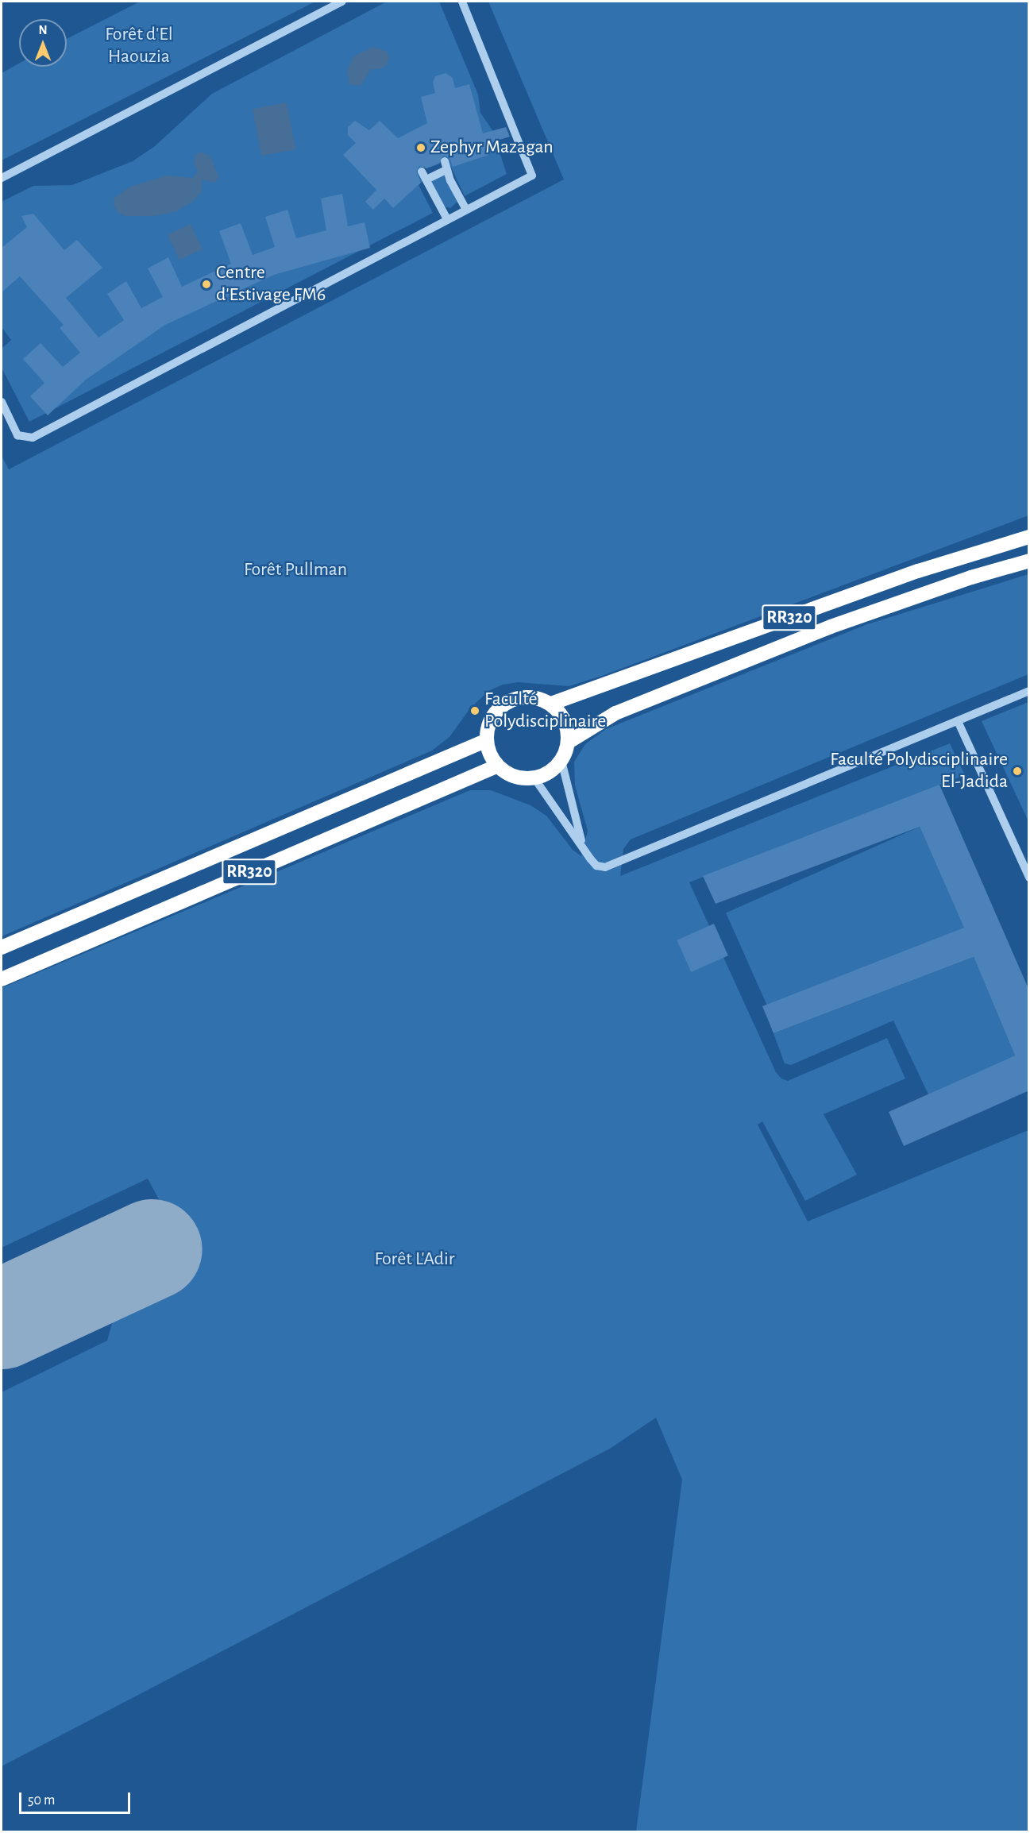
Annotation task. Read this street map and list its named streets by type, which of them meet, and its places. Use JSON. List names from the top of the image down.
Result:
{
  "streets": {
    "highway": ["RR320"]
  },
  "parks": ["Forêt d'El Haouzia", "Forêt Pullman", "Forêt L'Adir"],
  "places": [
    "Zephyr Mazagan",
    "Centre d'Estivage FM6",
    "Faculté Polydisciplinaire",
    "Faculté Polydisciplinaire El-Jadida"
  ],
  "scale_bar": "50 m",
  "north": "top"
}
